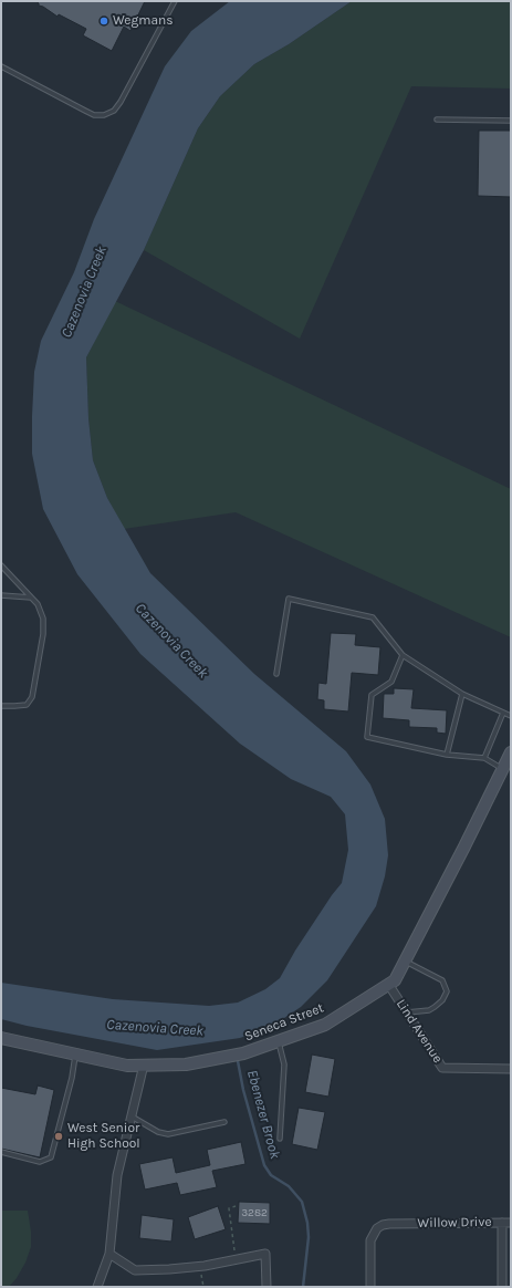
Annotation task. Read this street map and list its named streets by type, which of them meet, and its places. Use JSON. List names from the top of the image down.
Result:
{
  "streets": {
    "street": ["Seneca Street", "Lind Avenue", "Willow Drive"]
  },
  "crossings": [
    ["Seneca Street", "Lind Avenue"]
  ],
  "water": ["Cazenovia Creek", "Ebenezer Brook"],
  "places": ["Wegmans", "West Senior High School"],
  "house_numbers": ["3282"]
}
